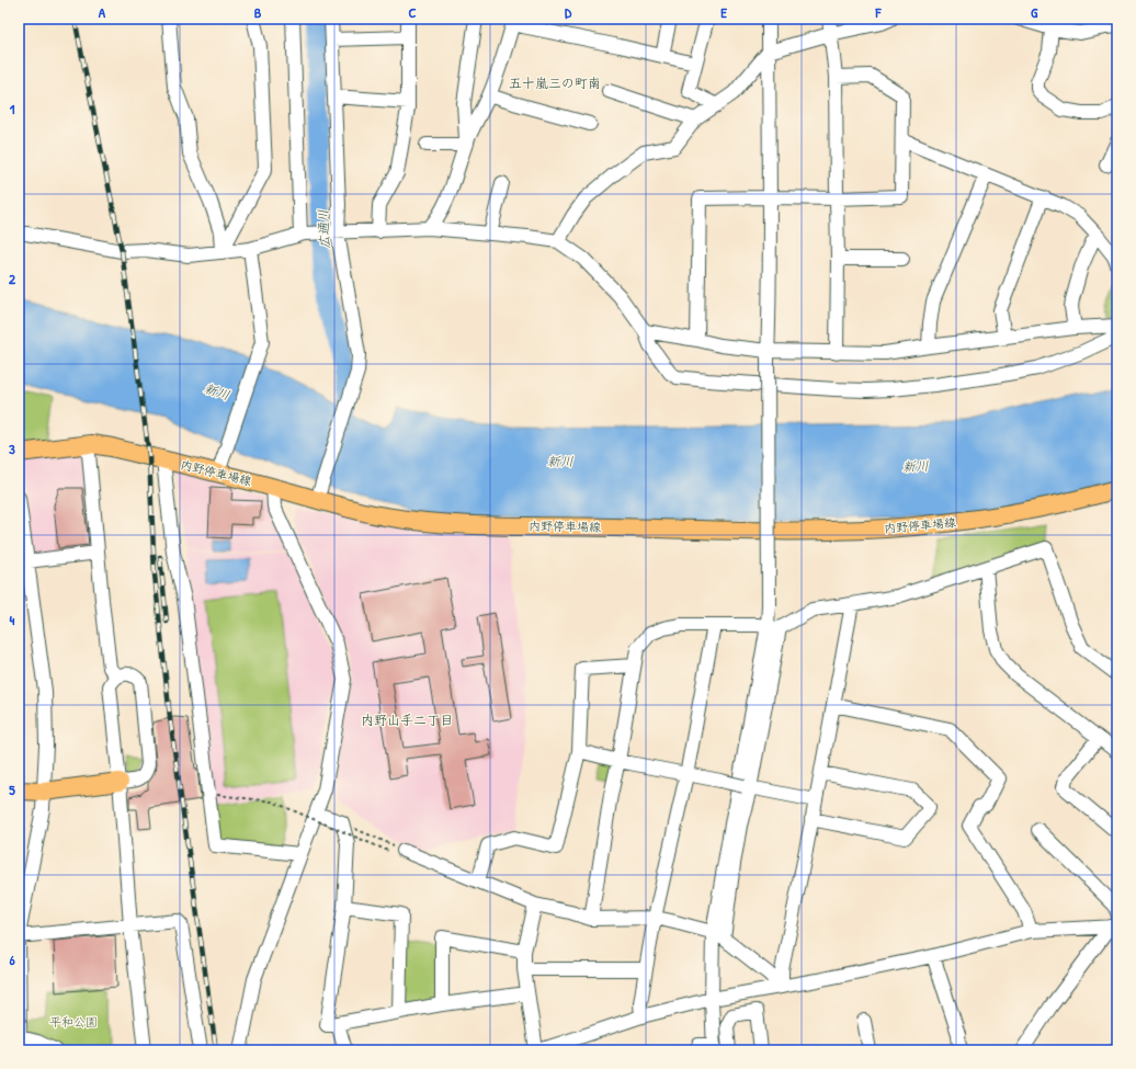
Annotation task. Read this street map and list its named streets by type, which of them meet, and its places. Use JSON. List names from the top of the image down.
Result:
{
  "streets": {
    "main road": ["内野停車場線"]
  },
  "districts": ["五十嵐三の町南", "内野山手二丁目"],
  "water": ["広通川", "新川"],
  "parks": ["平和公園"],
  "grid": {
    "columns": [
      "A",
      "B",
      "C",
      "D",
      "E",
      "F",
      "G"
    ],
    "rows": [
      "1",
      "2",
      "3",
      "4",
      "5",
      "6"
    ]
  }
}
